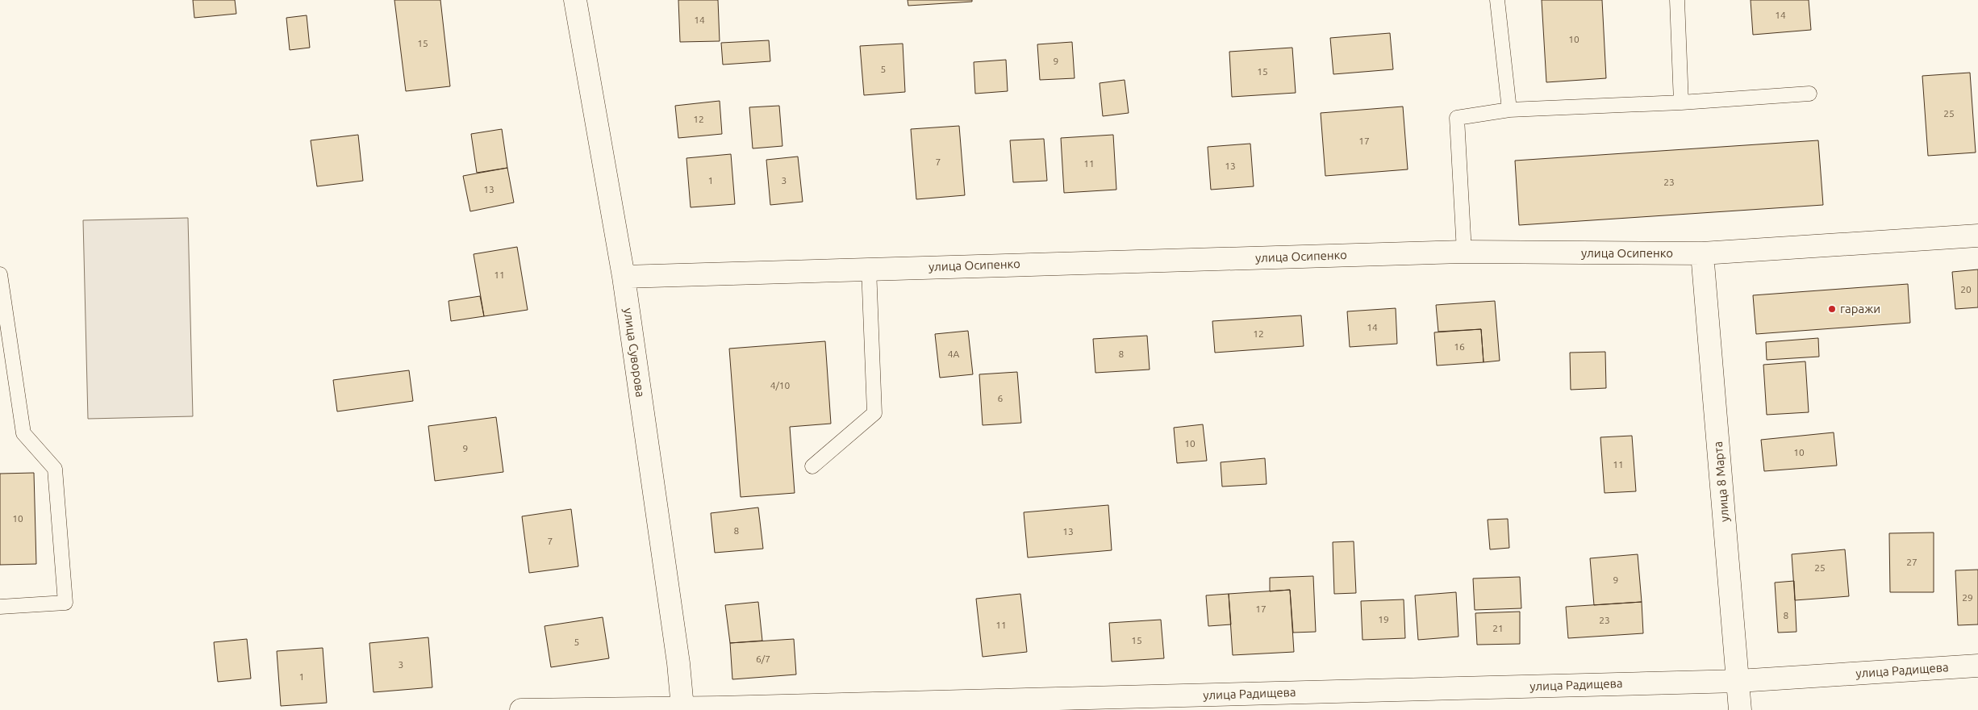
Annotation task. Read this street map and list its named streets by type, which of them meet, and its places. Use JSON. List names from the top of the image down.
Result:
{
  "streets": {
    "street": [
      "улица Осипенко",
      "улица Суворова",
      "улица 8 Марта",
      "улица Радищева"
    ]
  },
  "crossings": [
    ["улица Осипенко", "улица Суворова"],
    ["улица Осипенко", "улица 8 Марта"],
    ["улица Суворова", "улица Радищева"],
    ["улица 8 Марта", "улица Радищева"]
  ],
  "places": ["гаражи"],
  "house_numbers": [
    "14",
    "14",
    "10",
    "15",
    "9",
    "5",
    "15",
    "25",
    "12",
    "17",
    "7",
    "11",
    "13",
    "1",
    "3",
    "23",
    "13",
    "11",
    "20",
    "14",
    "12",
    "16",
    "4А",
    "8",
    "4/10",
    "6",
    "10",
    "9",
    "10",
    "11",
    "10",
    "8",
    "13",
    "7",
    "27",
    "25",
    "9",
    "29",
    "17",
    "8",
    "19",
    "23",
    "11",
    "21",
    "15",
    "5",
    "6/7",
    "3",
    "1"
  ]
}
